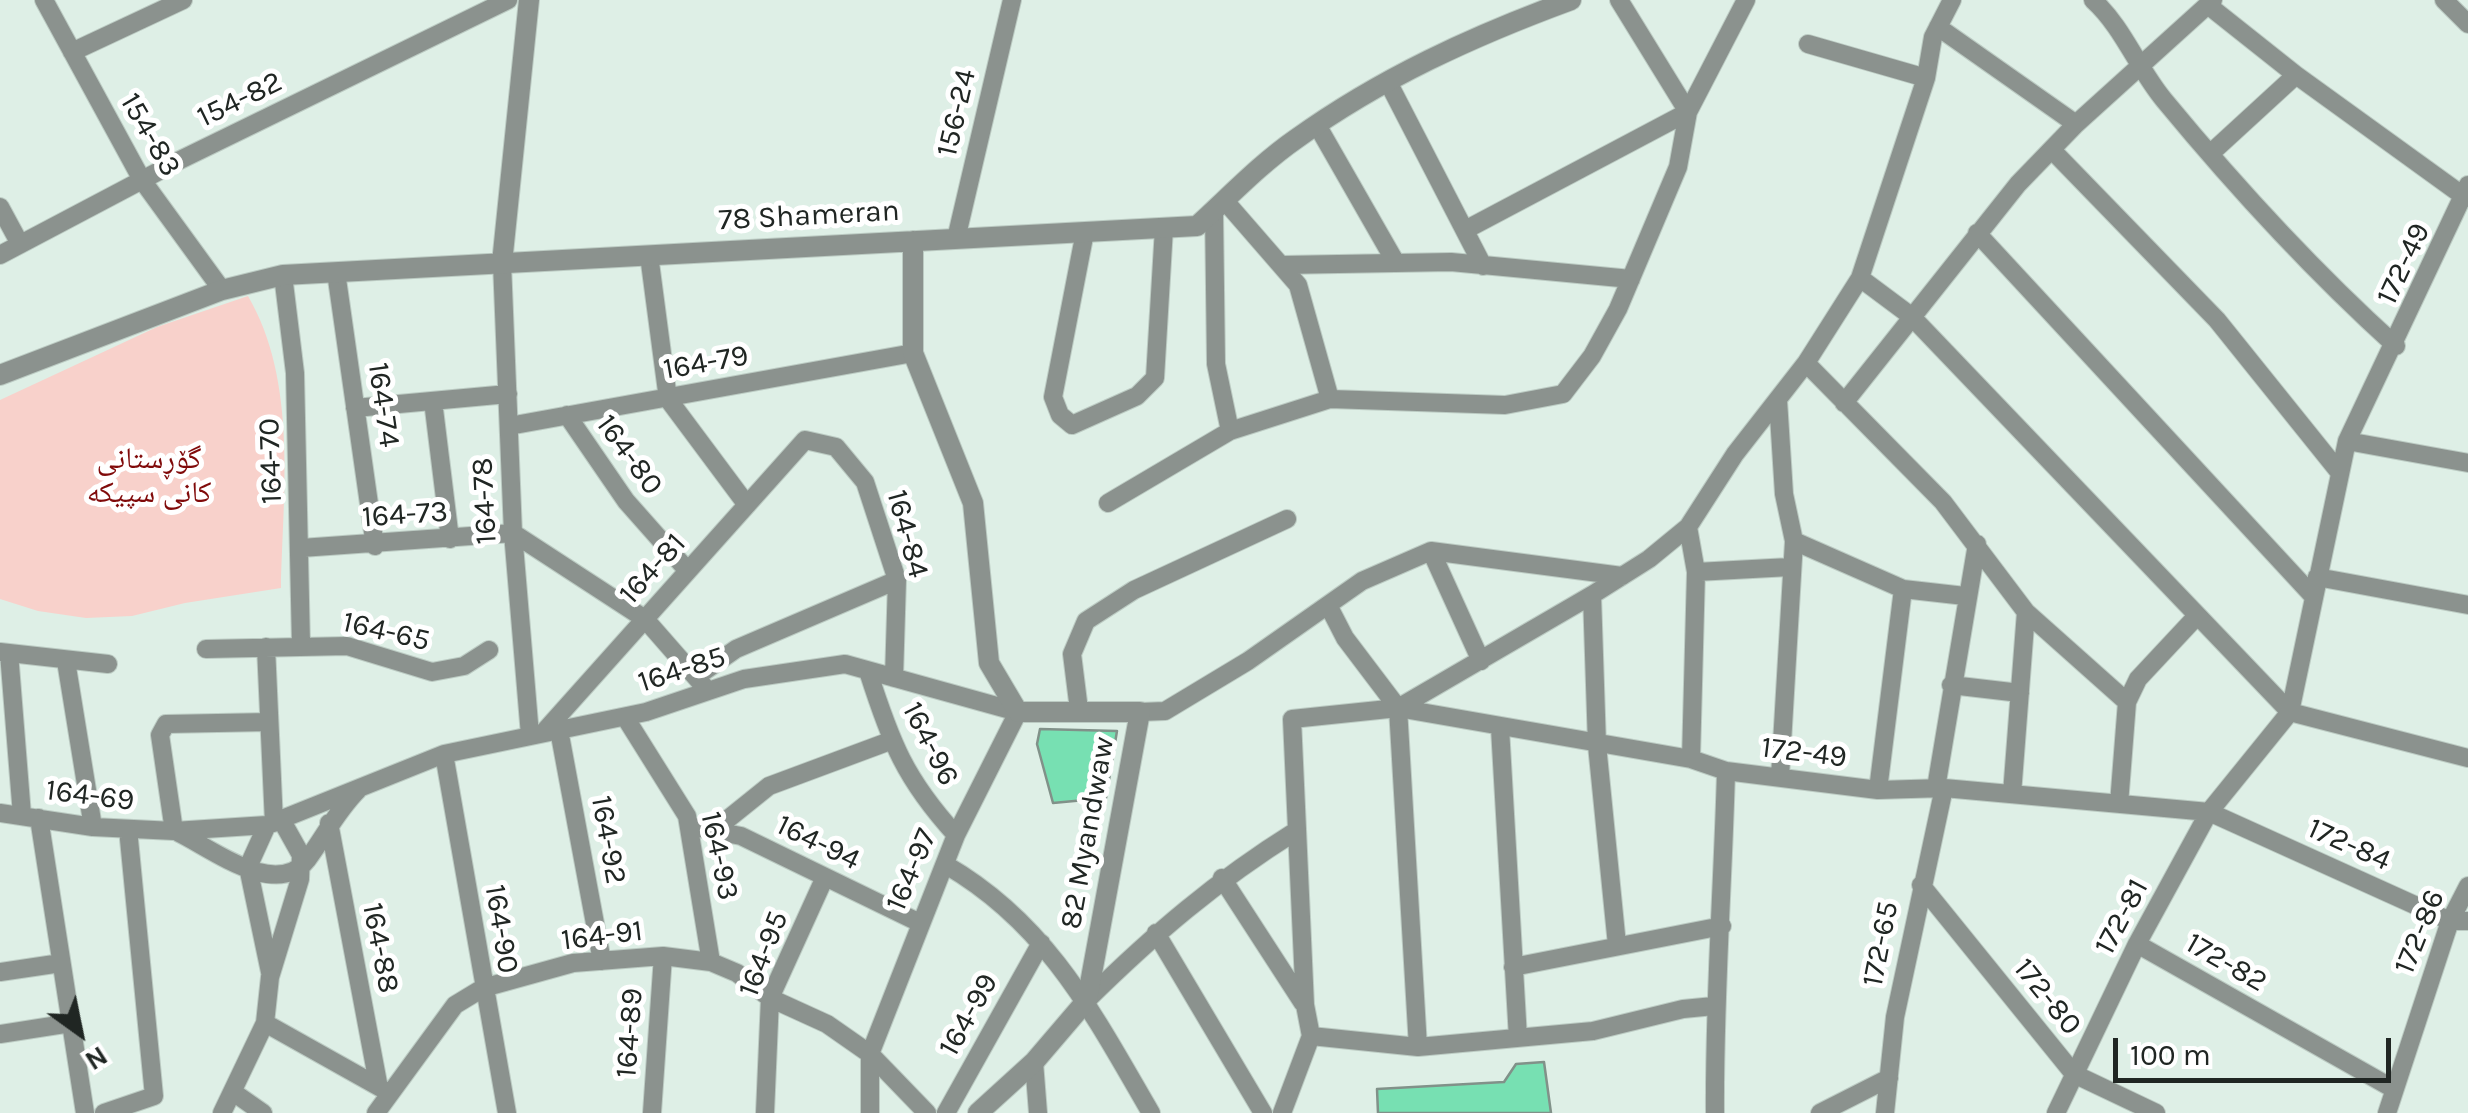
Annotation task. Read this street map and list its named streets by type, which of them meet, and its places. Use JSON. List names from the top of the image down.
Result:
{
  "streets": {
    "street": [
      "154-82",
      "156-24",
      "154-83",
      "78 Shameran",
      "172-49",
      "164-79",
      "164-74",
      "164-80",
      "164-70",
      "164-78",
      "164-73",
      "164-84",
      "164-81",
      "164-65",
      "164-85",
      "164-96",
      "164-69",
      "82 Myandwaw",
      "164-92",
      "164-94",
      "172-84",
      "164-93",
      "164-97",
      "172-81",
      "164-90",
      "172-86",
      "164-91",
      "172-65",
      "164-88",
      "164-95",
      "172-82",
      "172-80",
      "164-99",
      "164-89"
    ]
  },
  "crossings": [
    ["154-82", "154-83"],
    ["156-24", "78 Shameran"],
    ["154-83", "78 Shameran"],
    ["78 Shameran", "164-74"],
    ["78 Shameran", "164-70"],
    ["78 Shameran", "164-78"],
    ["172-49", "172-84"],
    ["172-49", "172-81"],
    ["172-49", "172-65"],
    ["164-79", "164-80"],
    ["164-79", "164-78"],
    ["164-74", "164-73"],
    ["164-80", "164-81"],
    ["164-70", "164-73"],
    ["164-70", "164-65"],
    ["164-78", "164-73"],
    ["164-78", "164-81"],
    ["164-78", "164-85"],
    ["164-78", "164-92"],
    ["164-84", "164-81"],
    ["164-84", "164-85"],
    ["164-81", "164-85"],
    ["164-81", "164-92"],
    ["164-85", "164-96"],
    ["164-85", "164-69"],
    ["164-85", "82 Myandwaw"],
    ["164-85", "164-92"],
    ["164-85", "164-93"],
    ["164-85", "164-97"],
    ["164-85", "164-90"],
    ["164-85", "164-88"],
    ["164-96", "164-93"],
    ["164-96", "164-97"],
    ["82 Myandwaw", "164-97"],
    ["164-92", "164-91"],
    ["164-94", "164-93"],
    ["164-94", "164-97"],
    ["164-94", "164-95"],
    ["172-84", "172-81"],
    ["172-84", "172-86"],
    ["164-93", "164-91"],
    ["164-97", "164-91"],
    ["172-81", "172-82"],
    ["172-81", "172-80"],
    ["164-90", "164-91"],
    ["172-86", "172-82"],
    ["164-91", "164-88"],
    ["164-91", "164-95"],
    ["164-91", "164-89"],
    ["172-65", "172-80"]
  ],
  "parks": ["گۆڕستانی کانی سپیکە"],
  "scale_bar": "100 m",
  "north": "bottom right"
}
